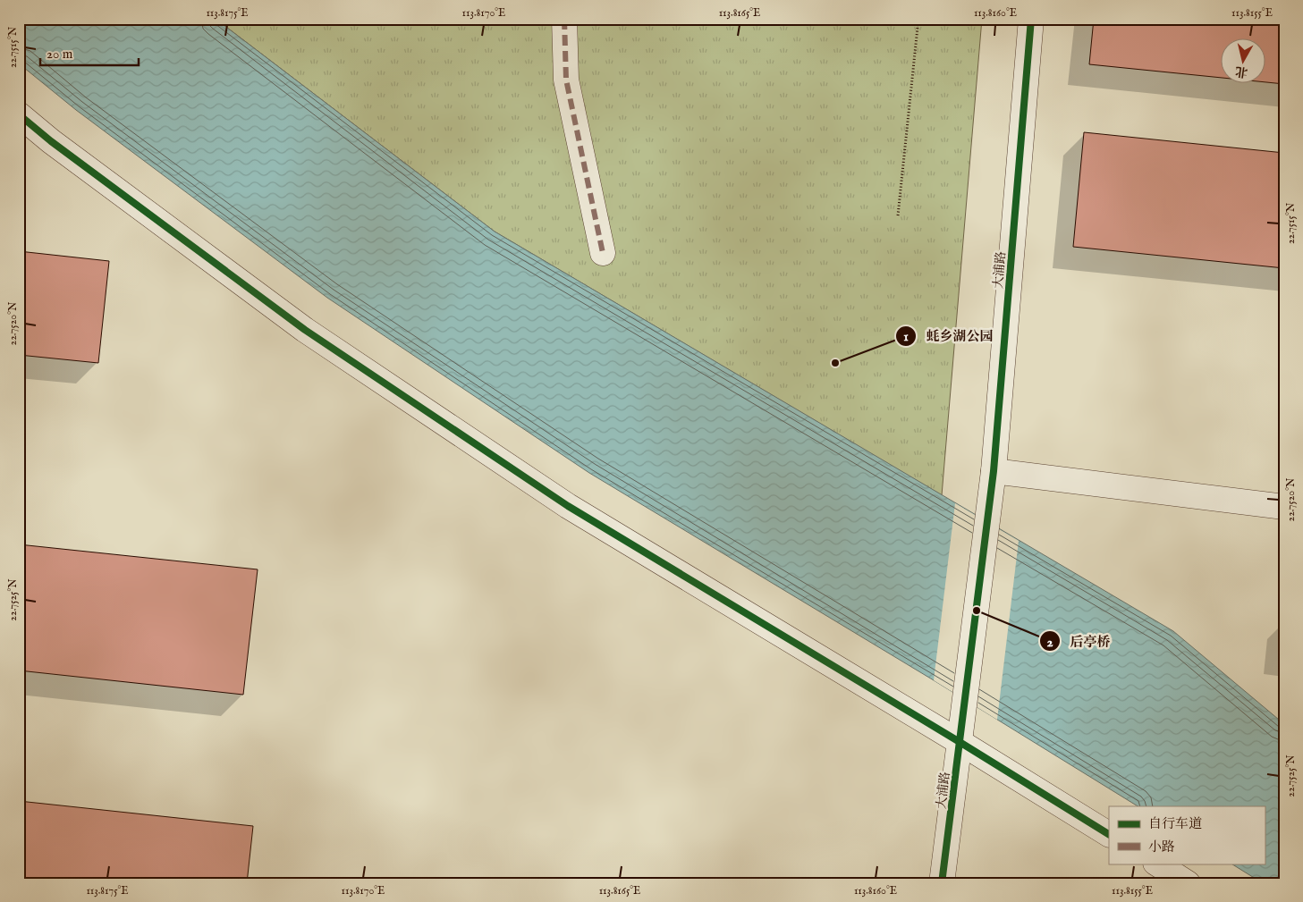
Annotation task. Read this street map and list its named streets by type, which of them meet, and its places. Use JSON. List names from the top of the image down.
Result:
{
  "streets": {
    "street": ["大浦路"]
  },
  "places": ["蚝乡湖公园", "后亭桥"],
  "legend": ["自行车道", "小路"],
  "scale_bar": "20 m",
  "north": "bottom",
  "coordinates": [
    "113.8175°E",
    "113.8170°E",
    "113.8165°E",
    "113.8160°E",
    "113.8155°E",
    "22.7515°N",
    "22.7520°N",
    "22.7525°N"
  ]
}
